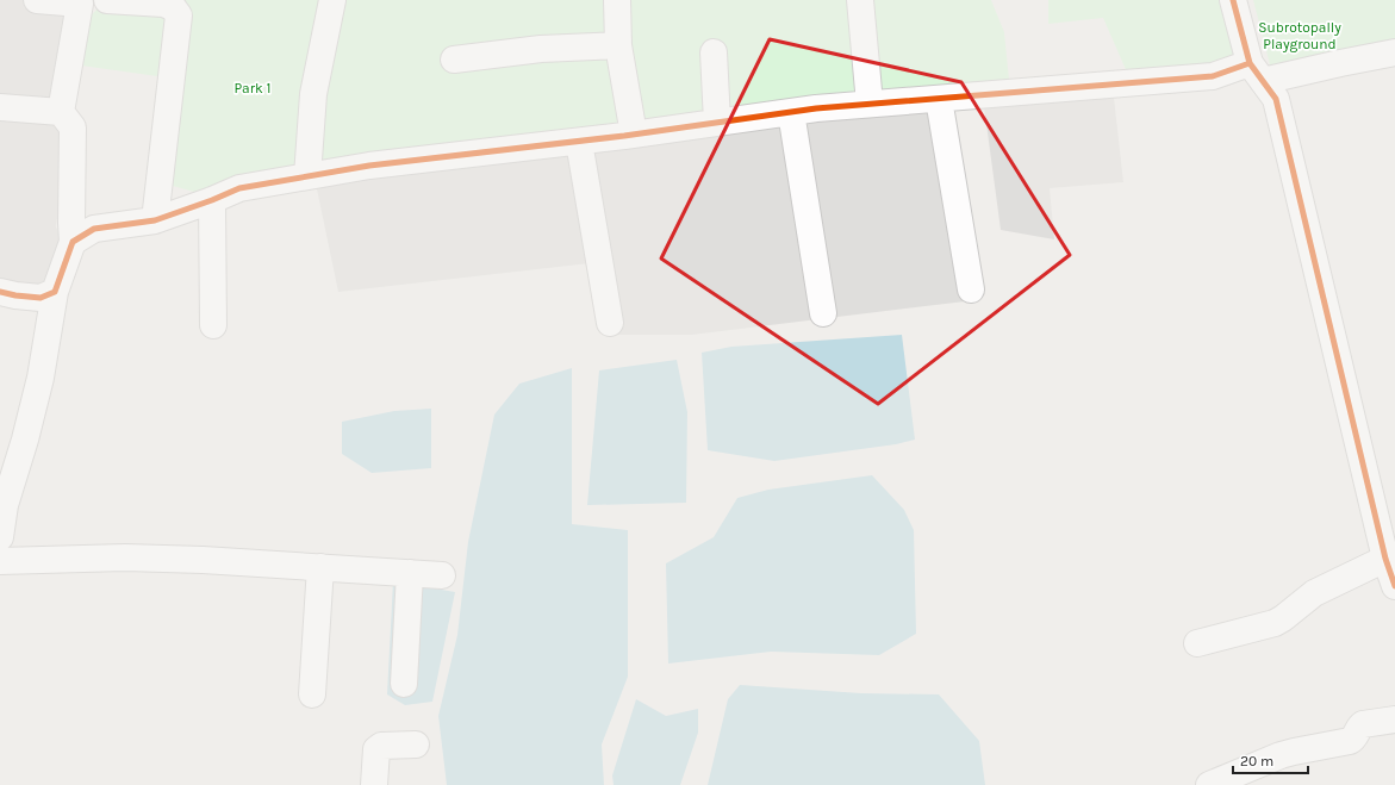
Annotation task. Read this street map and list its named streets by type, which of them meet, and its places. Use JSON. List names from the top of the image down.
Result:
{
  "parks": ["Subrotopally Playground", "Park 1"],
  "scale_bar": "20 m"
}
